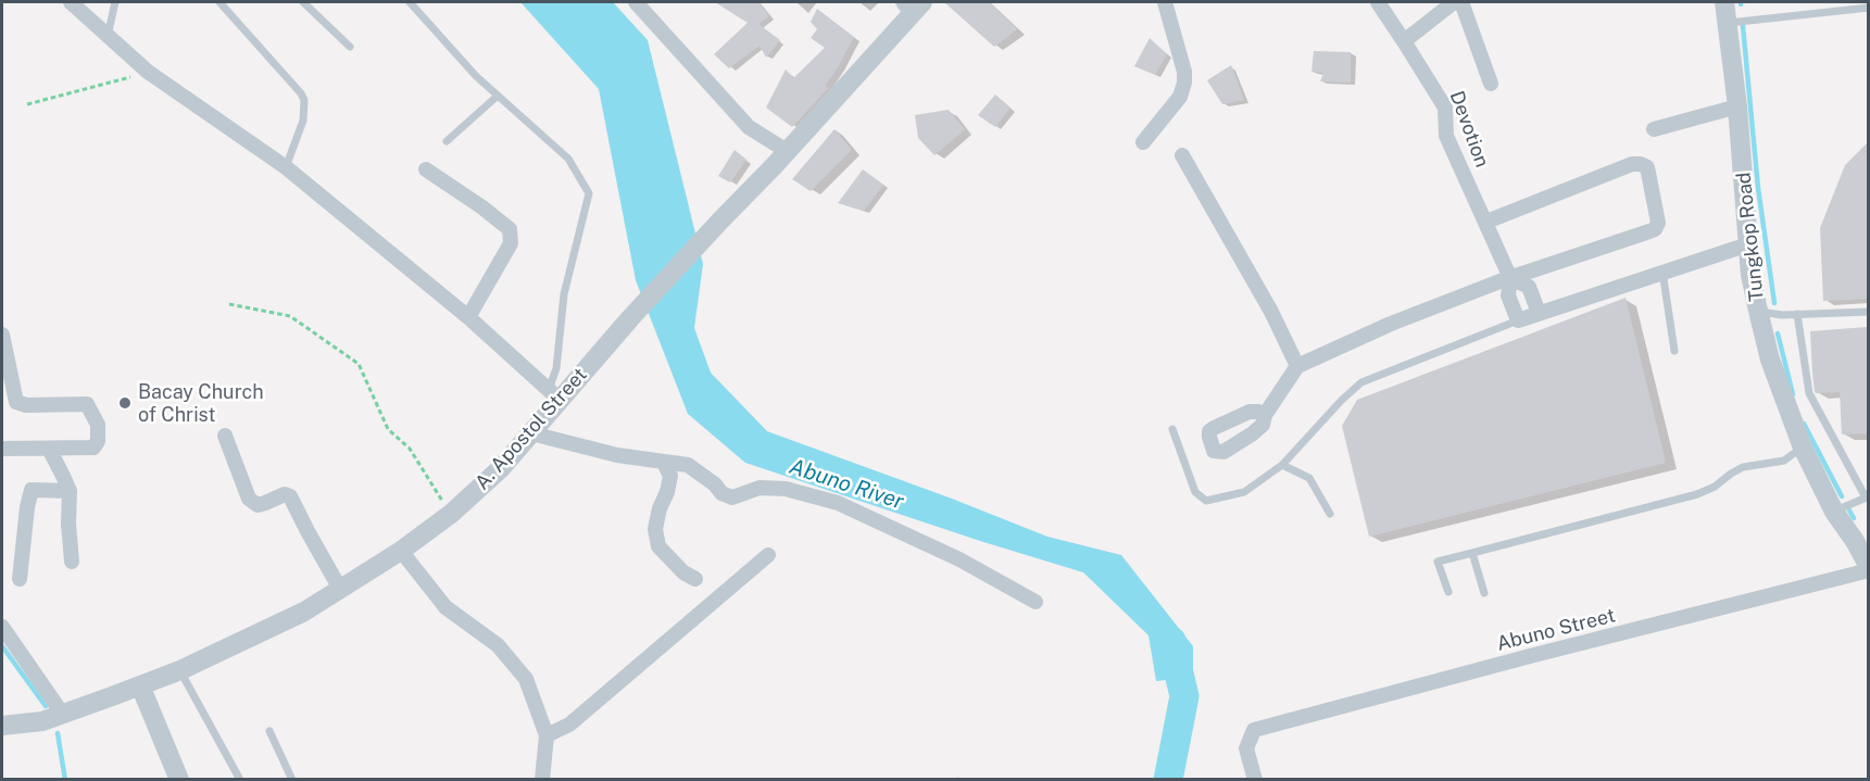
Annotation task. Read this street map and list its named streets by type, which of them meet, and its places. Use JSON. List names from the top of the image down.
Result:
{
  "streets": {
    "street": [
      "Devotion",
      "Tungkop Road",
      "A. Apostol Street",
      "Abuno Street"
    ]
  },
  "crossings": [
    ["Tungkop Road", "Abuno Street"]
  ],
  "water": ["Abuno River"],
  "places": ["Bacay Church of Christ"]
}
